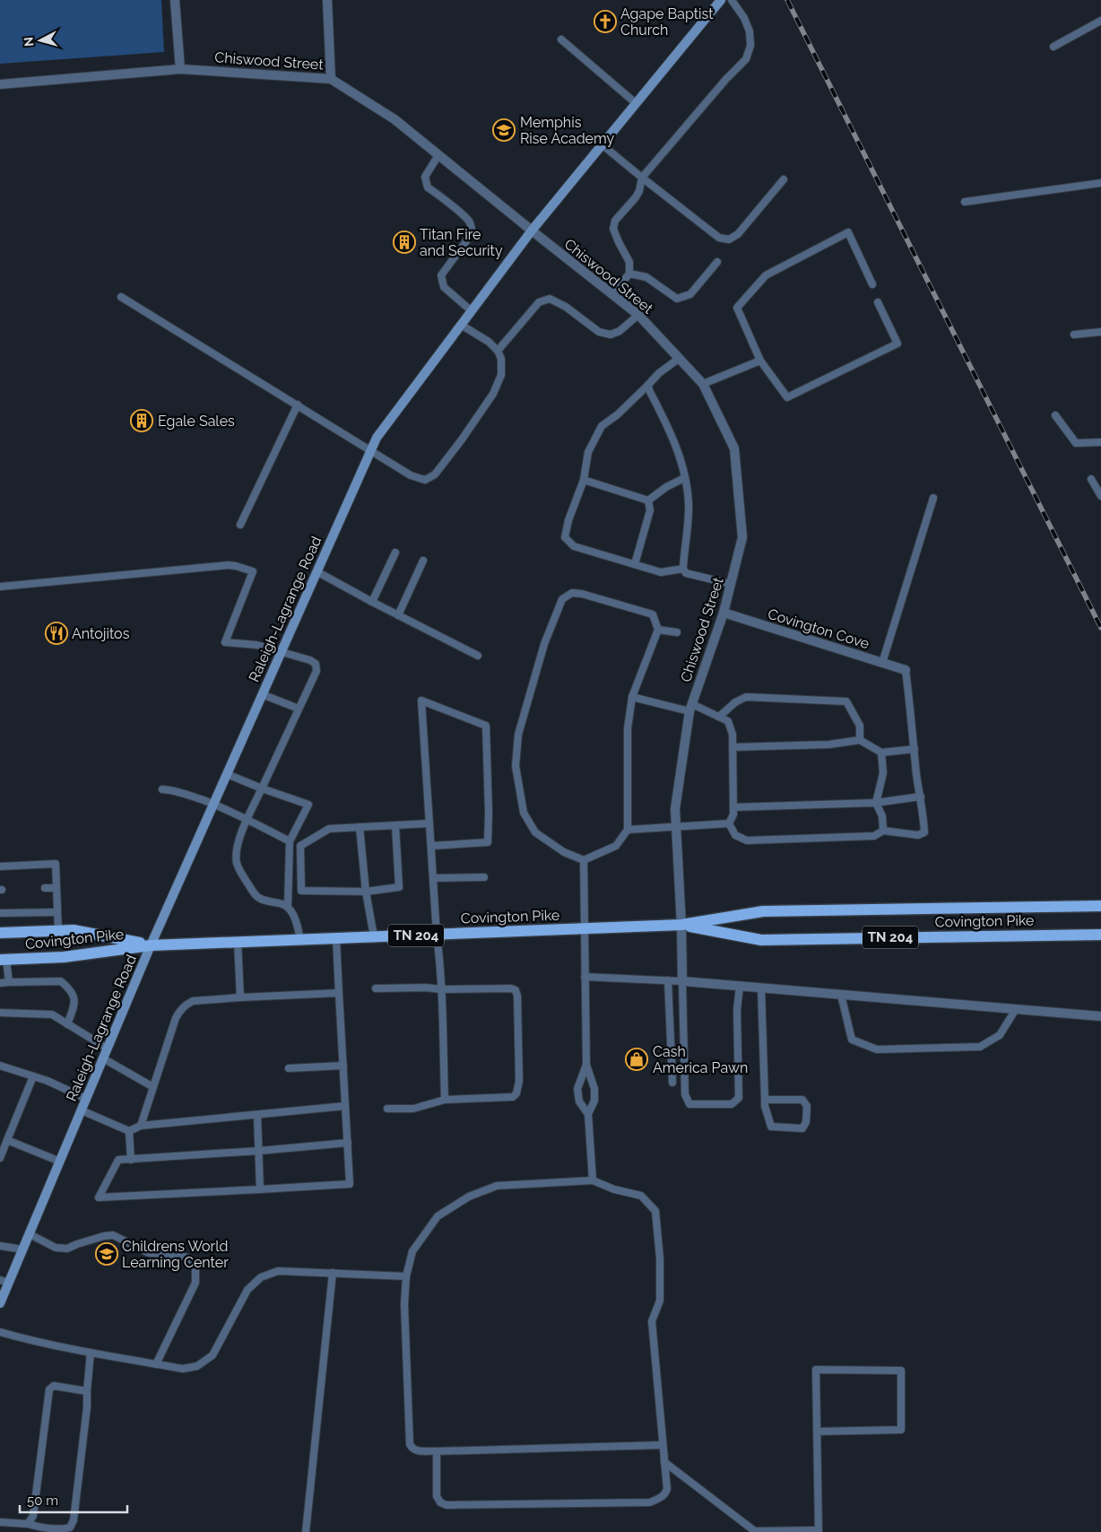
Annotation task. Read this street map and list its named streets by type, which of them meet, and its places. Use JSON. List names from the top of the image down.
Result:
{
  "streets": {
    "main road": ["Raleigh-Lagrange Road", "Covington Pike", "TN 204"],
    "street": ["Chiswood Street", "Covington Cove"]
  },
  "crossings": [
    ["Chiswood Street", "Raleigh-Lagrange Road"],
    ["Chiswood Street", "Covington Cove"],
    ["Chiswood Street", "Covington Pike"],
    ["Raleigh-Lagrange Road", "Covington Pike"]
  ],
  "places": {
    "church": ["Agape Baptist Church"],
    "school or university": ["Memphis Rise Academy", "Childrens World Learning Center"],
    "building": ["Titan Fire and Security", "Egale Sales"],
    "restaurant": ["Antojitos"],
    "shop": ["Cash America Pawn"]
  },
  "scale_bar": "50 m",
  "north": "left"
}
